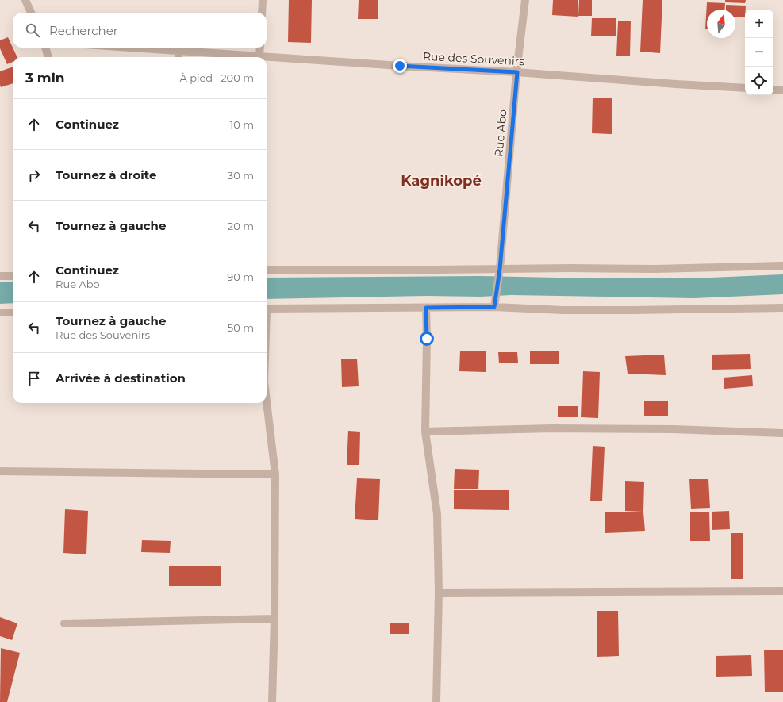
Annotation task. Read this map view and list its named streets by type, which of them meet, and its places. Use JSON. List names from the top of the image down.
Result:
{
  "streets": {
    "street": ["Rue des Souvenirs", "Rue Abo"]
  },
  "crossings": [
    ["Rue des Souvenirs", "Rue Abo"]
  ],
  "districts": ["Kagnikopé"],
  "north": "top",
  "page": {
    "map_buttons": ["+", "−"],
    "search": "Rechercher",
    "heading": ["3 min", "À pied · 200 m"],
    "list": [
      ["Continuez", "10 m"],
      ["Tournez à droite", "30 m"],
      ["Tournez à gauche", "20 m"],
      ["Continuez", "Rue Abo", "90 m"],
      ["Tournez à gauche", "Rue des Souvenirs", "50 m"],
      "Arrivée à destination"
    ]
  }
}
